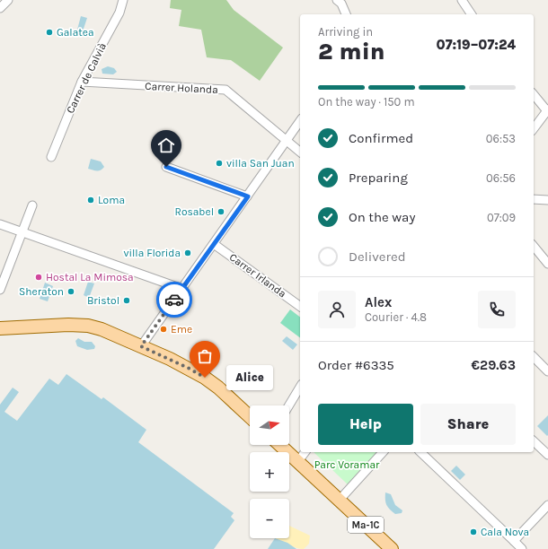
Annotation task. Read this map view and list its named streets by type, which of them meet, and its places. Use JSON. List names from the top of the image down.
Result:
{
  "streets": {
    "main road": ["Ma-1C"],
    "street": ["Carrer de Calvià", "Carrer Holanda", "Carrer Irlanda"]
  },
  "crossings": [
    ["Carrer de Calvià", "Carrer Holanda"]
  ],
  "parks": ["Parc Voramar"],
  "places": [
    "Galatea",
    "villa San Juan",
    "Loma",
    "Rosabel",
    "villa Florida",
    "Hostal La Mimosa",
    "Sheraton",
    "Bristol",
    "Eme",
    "Alice",
    "Cala Nova"
  ],
  "north": "right",
  "page": {
    "heading": ["2 min", "Arriving in", "07:19–07:24"],
    "panel": [
      "Alex",
      "Courier · 4.8",
      "Order #6335",
      "€29.63"
    ],
    "bar": "On the way · 150 m",
    "list": [
      ["Confirmed", "06:53"],
      ["Preparing", "06:56"],
      ["On the way", "07:09"],
      "Delivered"
    ],
    "bubble": "Alice",
    "buttons": ["Help", "Share"],
    "map_buttons": ["+", "−"]
  }
}
